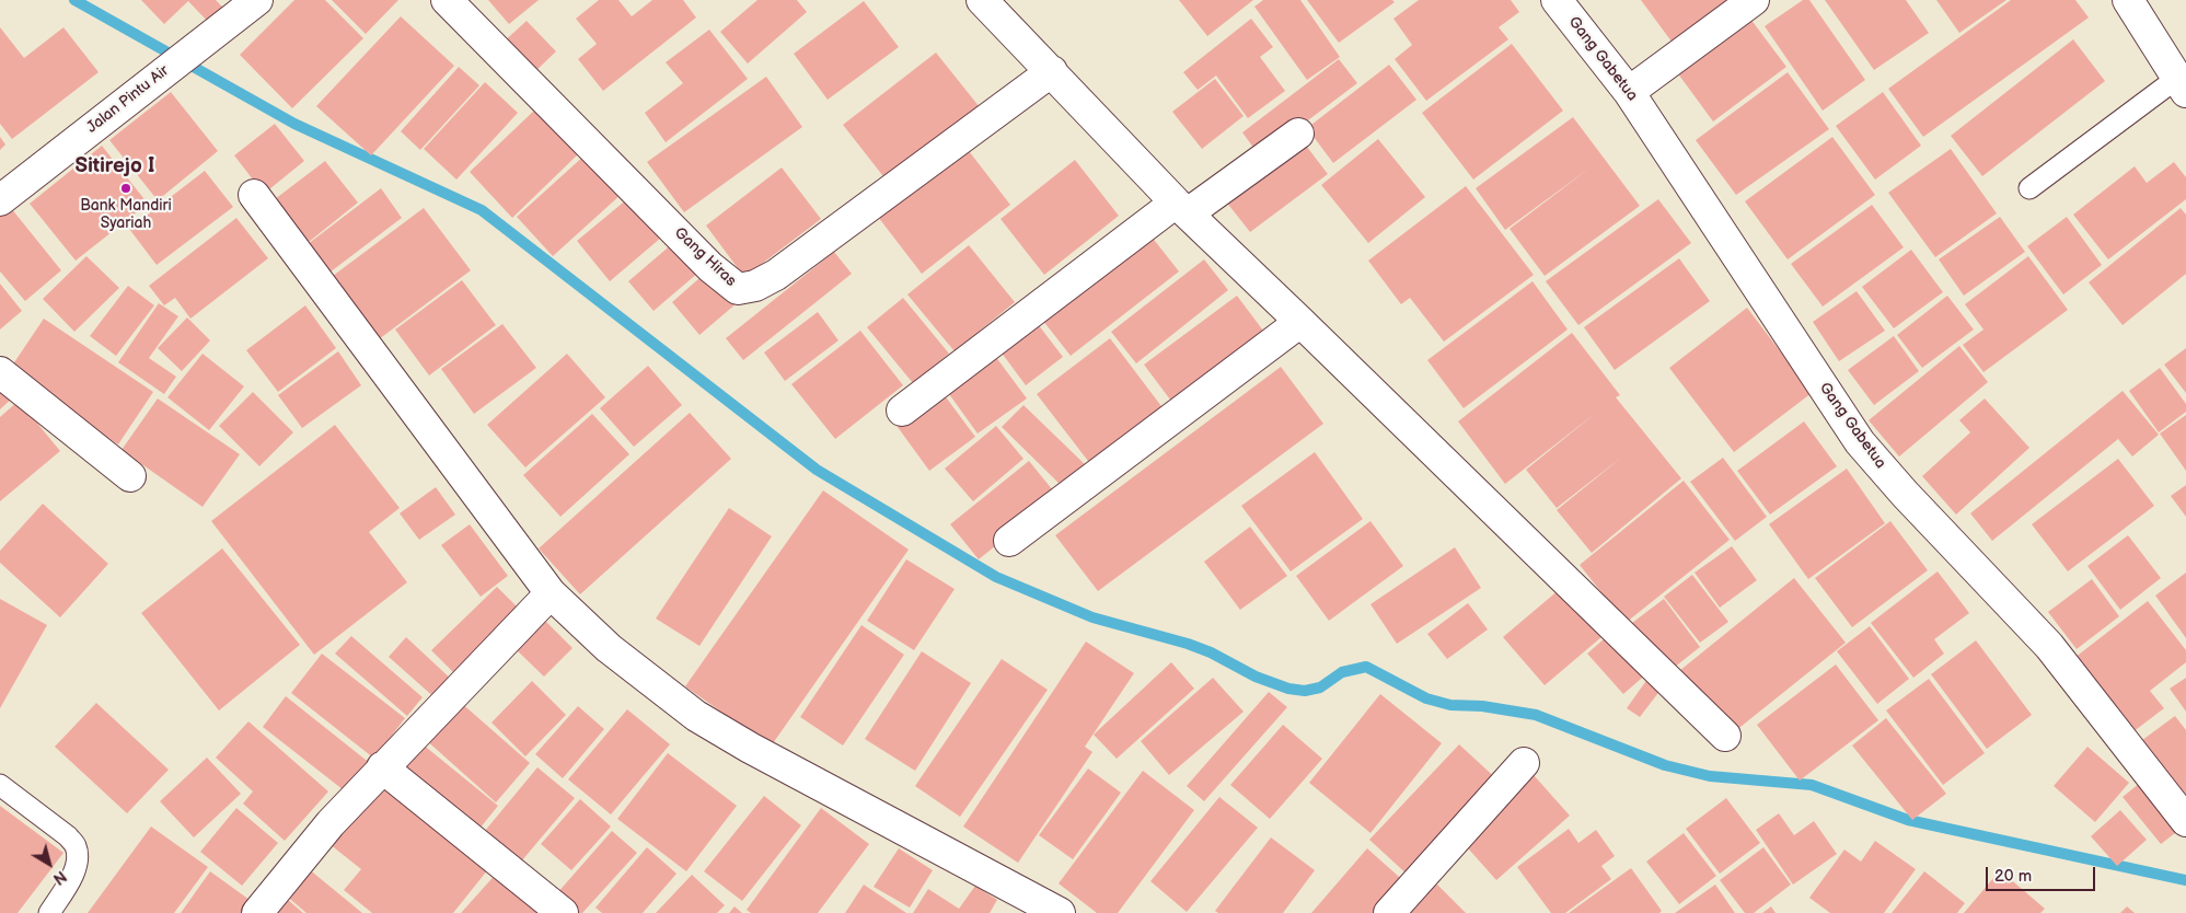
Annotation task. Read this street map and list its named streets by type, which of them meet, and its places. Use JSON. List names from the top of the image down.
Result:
{
  "streets": {
    "street": ["Gang Gabetua", "Jalan Pintu Air", "Gang Hiras"]
  },
  "districts": ["Sitirejo I"],
  "places": ["Bank Mandiri Syariah"],
  "scale_bar": "20 m",
  "north": "bottom right"
}
